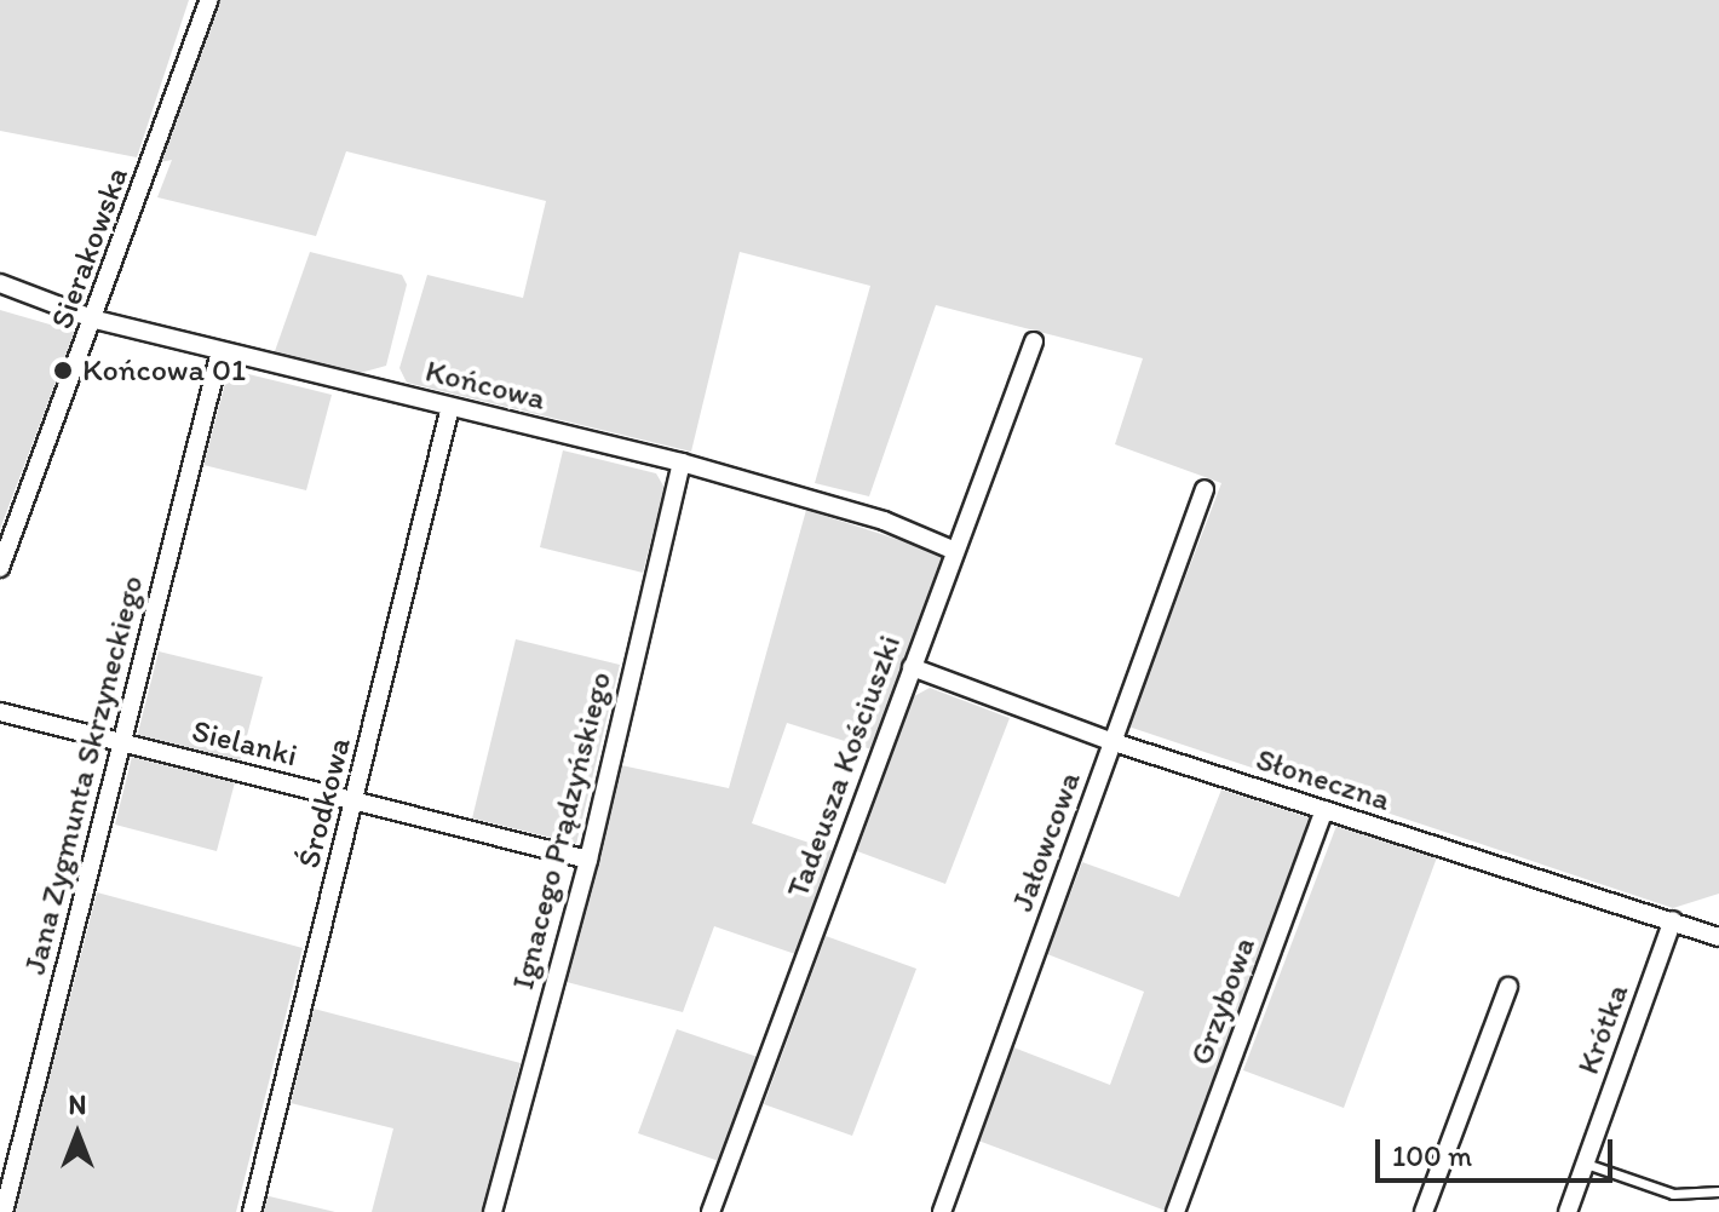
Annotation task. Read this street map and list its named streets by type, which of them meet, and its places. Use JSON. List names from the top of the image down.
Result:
{
  "streets": {
    "street": [
      "Sierakowska",
      "Końcowa",
      "Sielanki",
      "Tadeusza Kościuszki",
      "Jana Zygmunta Skrzyneckiego",
      "Słoneczna",
      "Środkowa",
      "Ignacego Prądzyńskiego",
      "Jałowcowa",
      "Grzybowa",
      "Krótka"
    ]
  },
  "crossings": [
    ["Sierakowska", "Końcowa"],
    ["Końcowa", "Tadeusza Kościuszki"],
    ["Końcowa", "Jana Zygmunta Skrzyneckiego"],
    ["Końcowa", "Środkowa"],
    ["Końcowa", "Ignacego Prądzyńskiego"],
    ["Sielanki", "Jana Zygmunta Skrzyneckiego"],
    ["Sielanki", "Środkowa"],
    ["Sielanki", "Ignacego Prądzyńskiego"],
    ["Tadeusza Kościuszki", "Słoneczna"],
    ["Słoneczna", "Jałowcowa"],
    ["Słoneczna", "Grzybowa"],
    ["Słoneczna", "Krótka"]
  ],
  "places": ["Końcowa 01"],
  "scale_bar": "100 m",
  "north": "top"
}
